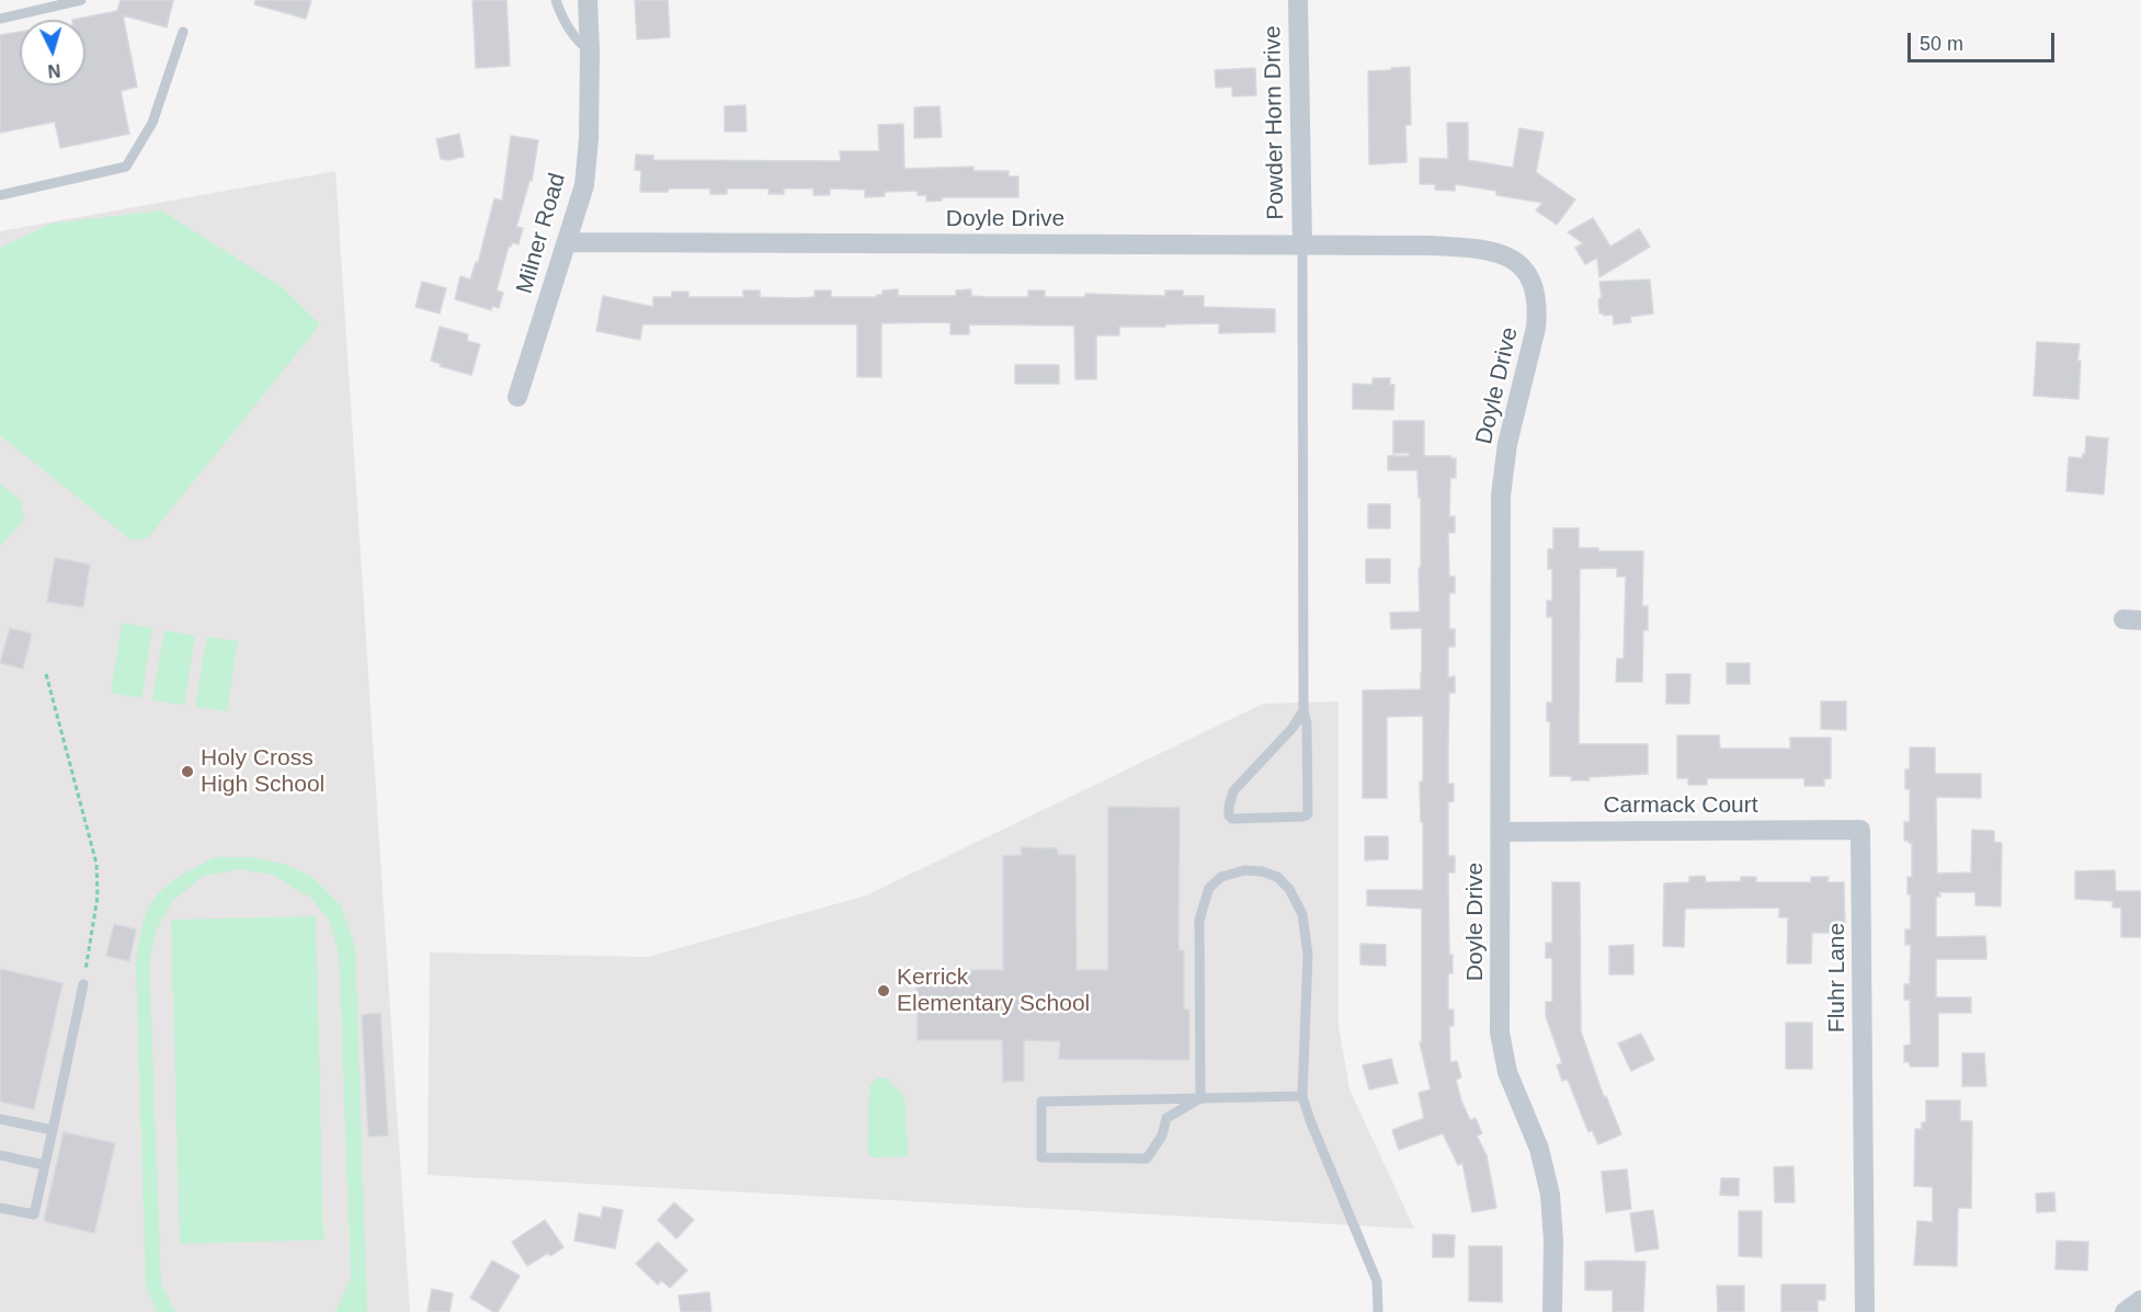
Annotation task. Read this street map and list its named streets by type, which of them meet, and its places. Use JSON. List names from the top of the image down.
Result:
{
  "streets": {
    "street": [
      "Powder Horn Drive",
      "Doyle Drive",
      "Milner Road",
      "Carmack Court",
      "Fluhr Lane"
    ]
  },
  "crossings": [
    ["Powder Horn Drive", "Doyle Drive"],
    ["Doyle Drive", "Milner Road"],
    ["Doyle Drive", "Carmack Court"],
    ["Carmack Court", "Fluhr Lane"]
  ],
  "places": ["Holy Cross High School", "Kerrick Elementary School"],
  "scale_bar": "50 m",
  "north": "bottom"
}
